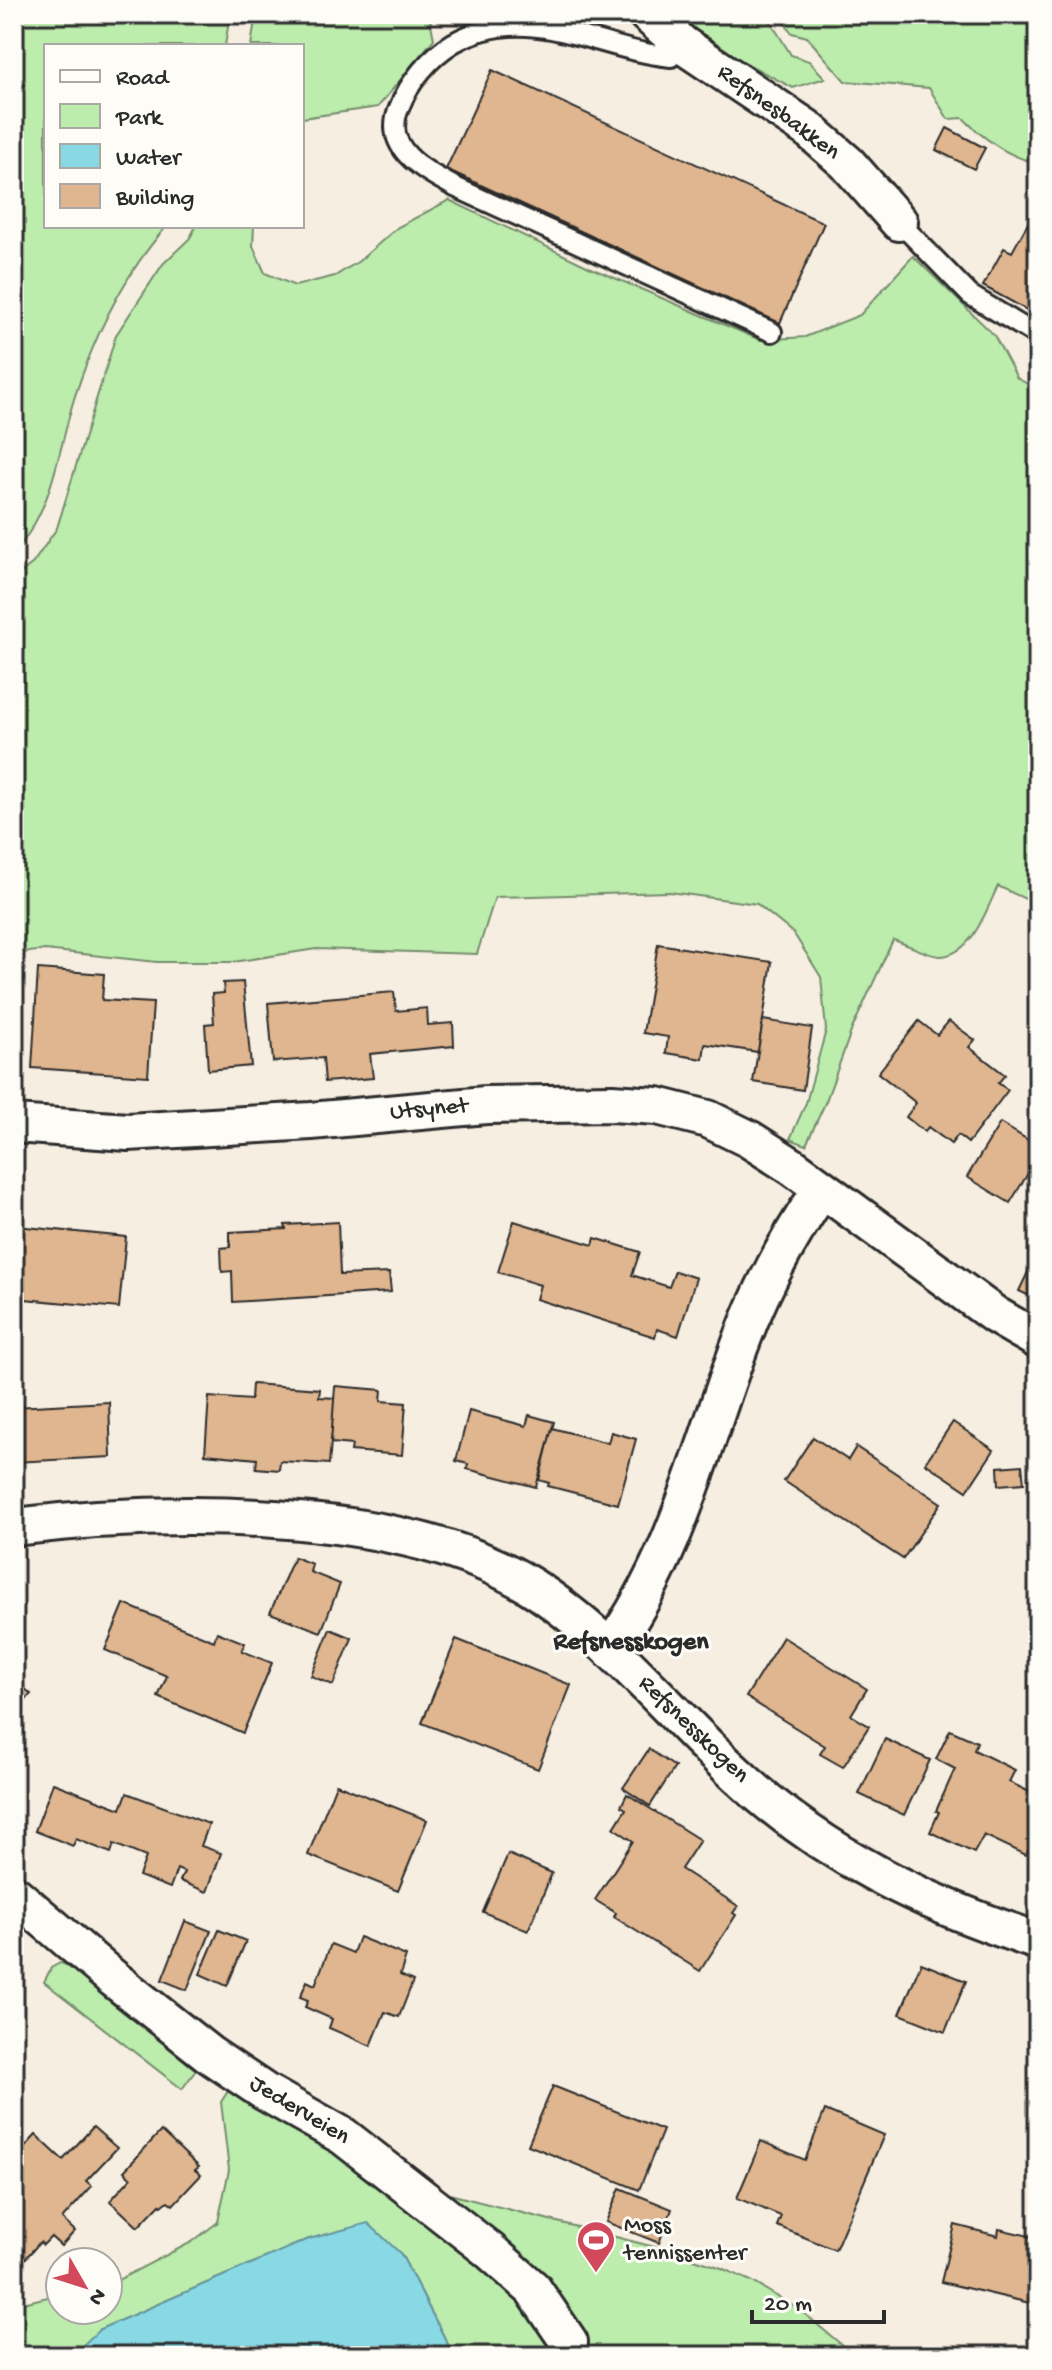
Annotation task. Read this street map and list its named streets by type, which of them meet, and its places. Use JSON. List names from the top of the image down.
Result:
{
  "streets": {
    "street": [
      "Refsnesbakken",
      "Utsynet",
      "Refsnesskogen",
      "Jederveien"
    ]
  },
  "districts": ["Refsnesskogen"],
  "places": {
    "sports": ["Moss tennissenter"]
  },
  "legend": [
    "Road",
    "Park",
    "Water",
    "Building"
  ],
  "scale_bar": "20 m",
  "north": "bottom right"
}
